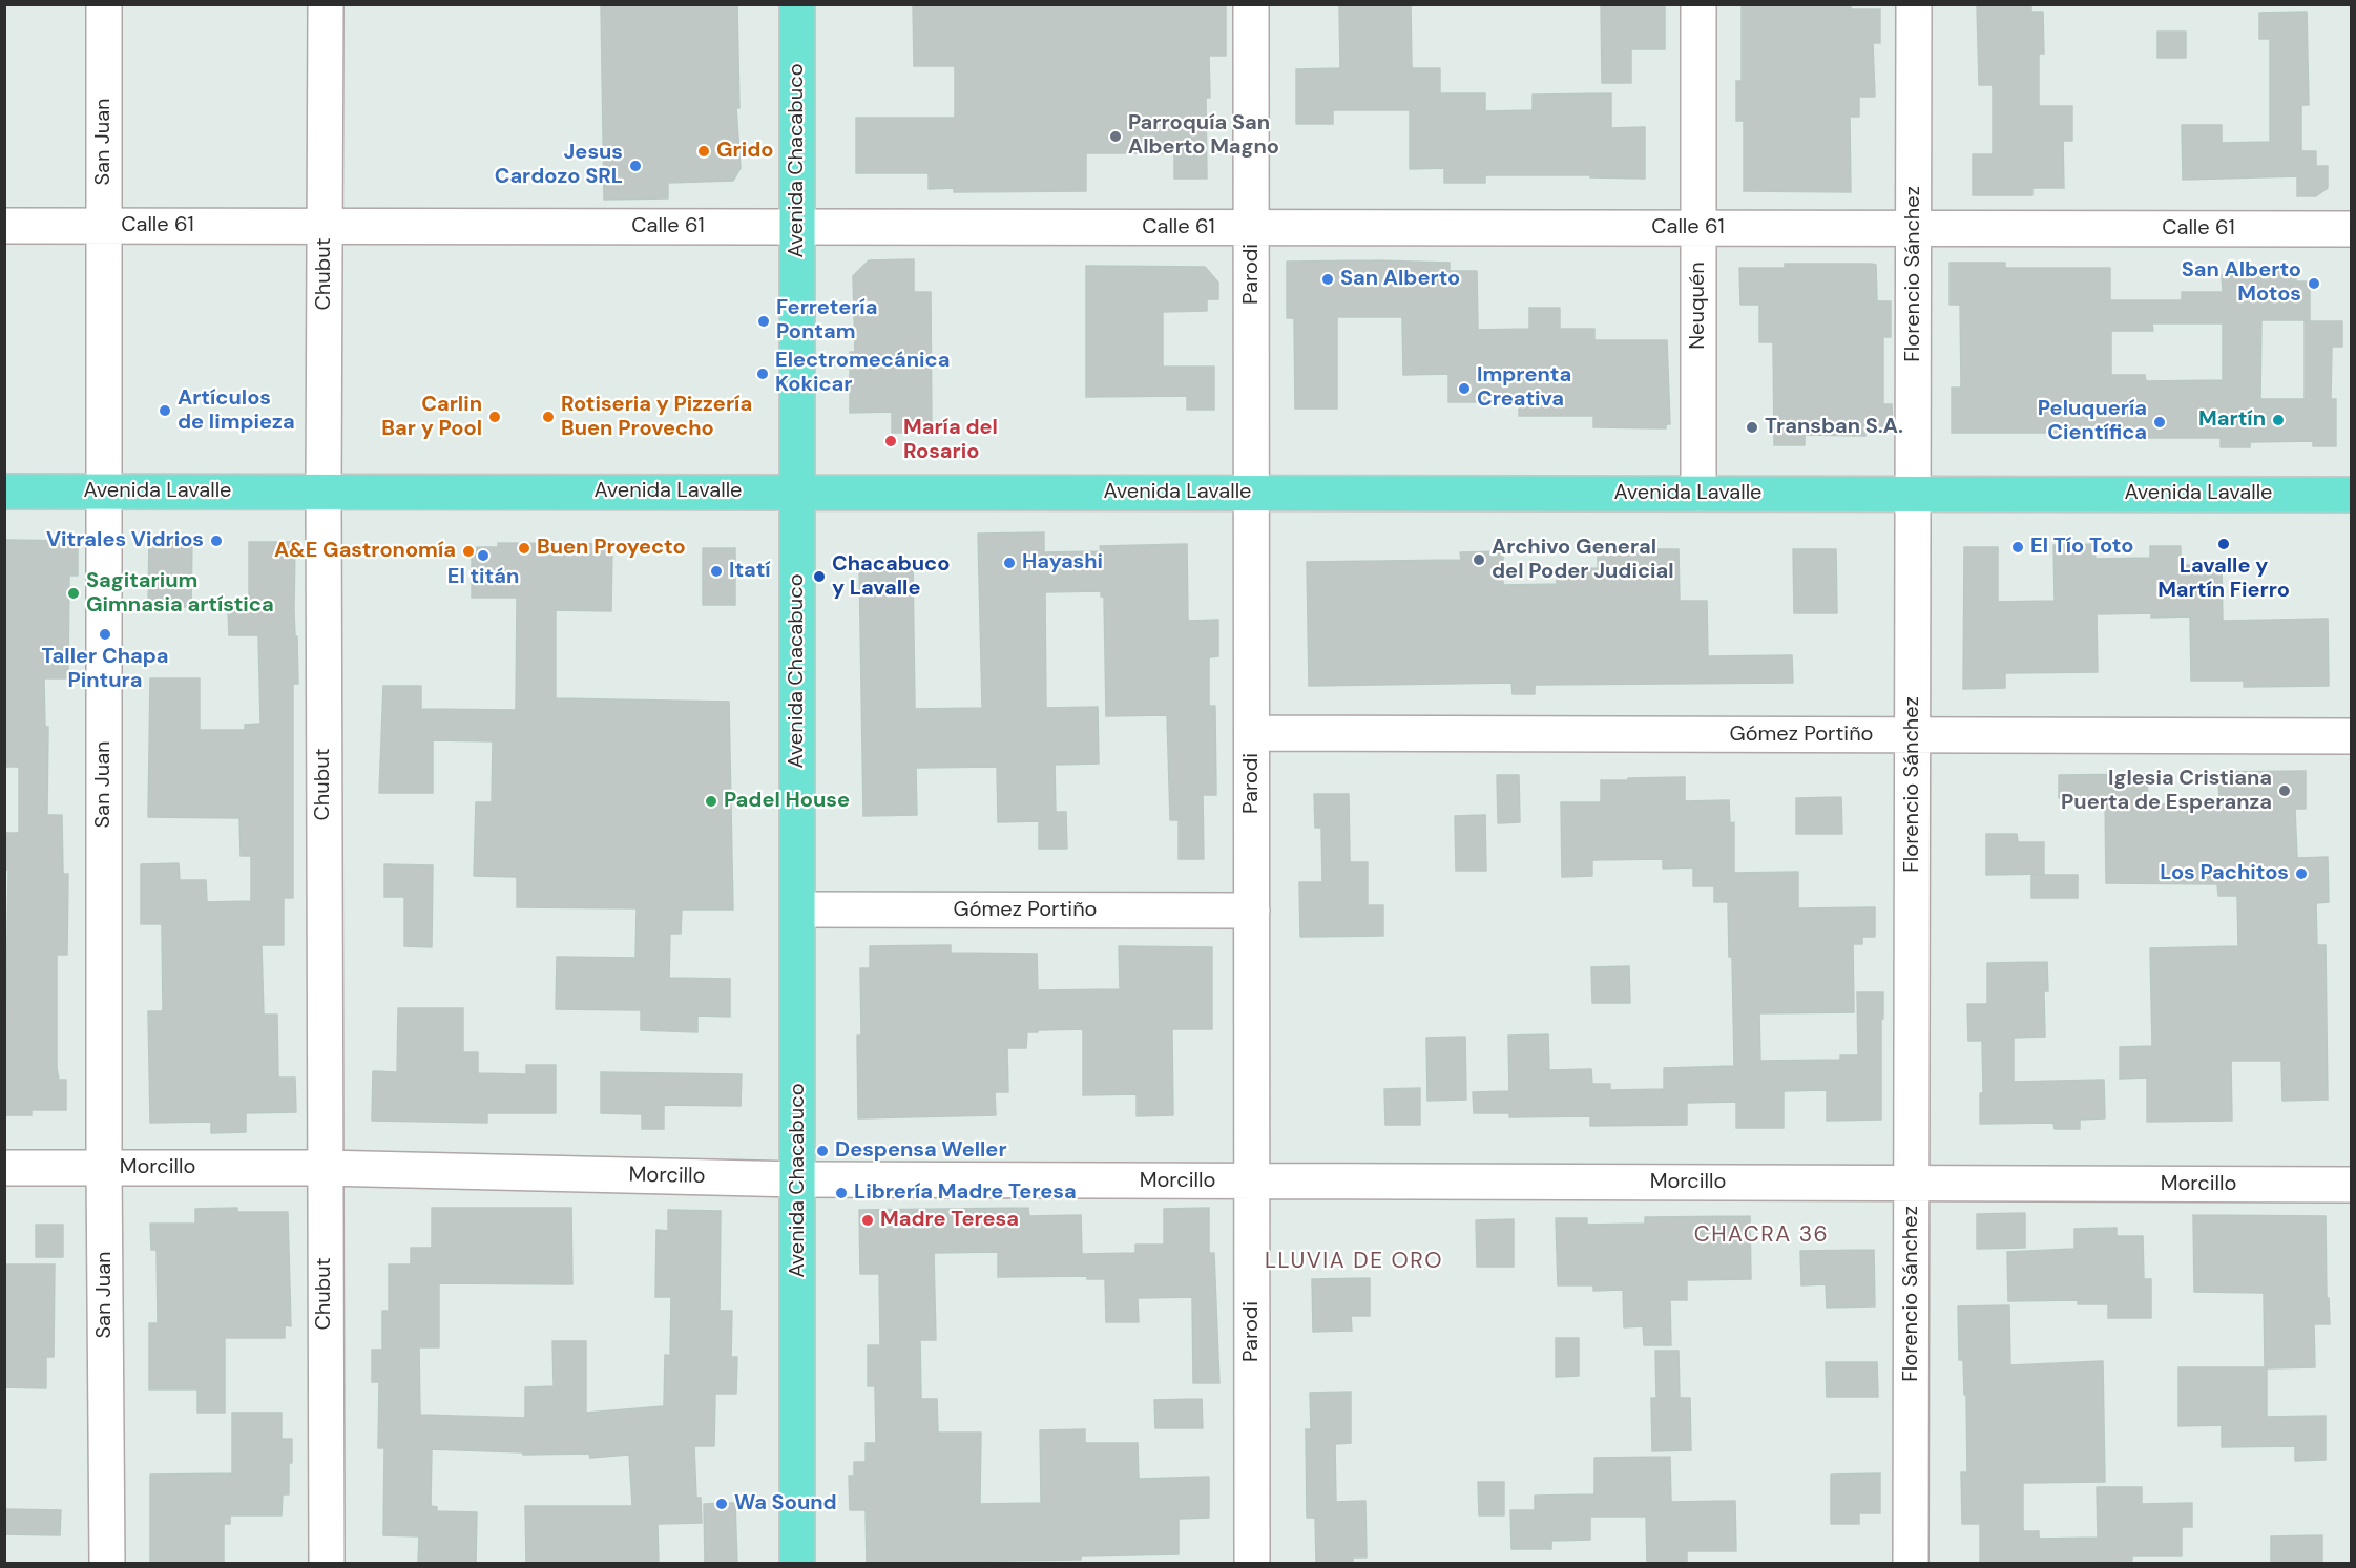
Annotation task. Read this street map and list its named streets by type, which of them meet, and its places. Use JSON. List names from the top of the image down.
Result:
{
  "streets": {
    "main road": ["Avenida Chacabuco", "Avenida Lavalle"],
    "street": [
      "San Juan",
      "Calle 61",
      "Chubut",
      "Parodi",
      "Florencio Sánchez",
      "Neuquén",
      "Gómez Portiño",
      "Morcillo"
    ]
  },
  "crossings": [
    ["San Juan", "Calle 61"],
    ["San Juan", "Avenida Lavalle"],
    ["San Juan", "Morcillo"],
    ["Avenida Chacabuco", "Calle 61"],
    ["Avenida Chacabuco", "Avenida Lavalle"],
    ["Avenida Chacabuco", "Gómez Portiño"],
    ["Avenida Chacabuco", "Morcillo"],
    ["Calle 61", "Chubut"],
    ["Calle 61", "Parodi"],
    ["Calle 61", "Florencio Sánchez"],
    ["Calle 61", "Neuquén"],
    ["Chubut", "Avenida Lavalle"],
    ["Chubut", "Morcillo"],
    ["Parodi", "Avenida Lavalle"],
    ["Parodi", "Gómez Portiño"],
    ["Parodi", "Morcillo"],
    ["Florencio Sánchez", "Avenida Lavalle"],
    ["Florencio Sánchez", "Gómez Portiño"],
    ["Florencio Sánchez", "Morcillo"],
    ["Neuquén", "Avenida Lavalle"]
  ],
  "districts": ["CHACRA 36", "LLUVIA DE ORO"],
  "places": [
    "Parroquía San Alberto Magno",
    "Grido",
    "Jesus Cardozo SRL",
    "San Alberto",
    "San Alberto Motos",
    "Ferretería Pontam",
    "Electromecánica Kokicar",
    "Imprenta Creativa",
    "Artículos de limpieza",
    "Carlin Bar y Pool",
    "Rotiseria y Pizzería Buen Provecho",
    "Martín",
    "Peluquería Científica",
    "Transban S.A.",
    "María del Rosario",
    "Vitrales Vidrios",
    "Lavalle y Martín Fierro",
    "El Tío Toto",
    "Buen Proyecto",
    "A&E Gastronomía",
    "El titán",
    "Archivo General del Poder Judicial",
    "Hayashi",
    "Itatí",
    "Chacabuco y Lavalle",
    "Sagitarium Gimnasia artística",
    "Taller Chapa Pintura",
    "Iglesia Cristiana Puerta de Esperanza",
    "Padel House",
    "Los Pachitos",
    "Despensa Weller",
    "Librería Madre Teresa",
    "Madre Teresa",
    "Wa Sound"
  ]
}
